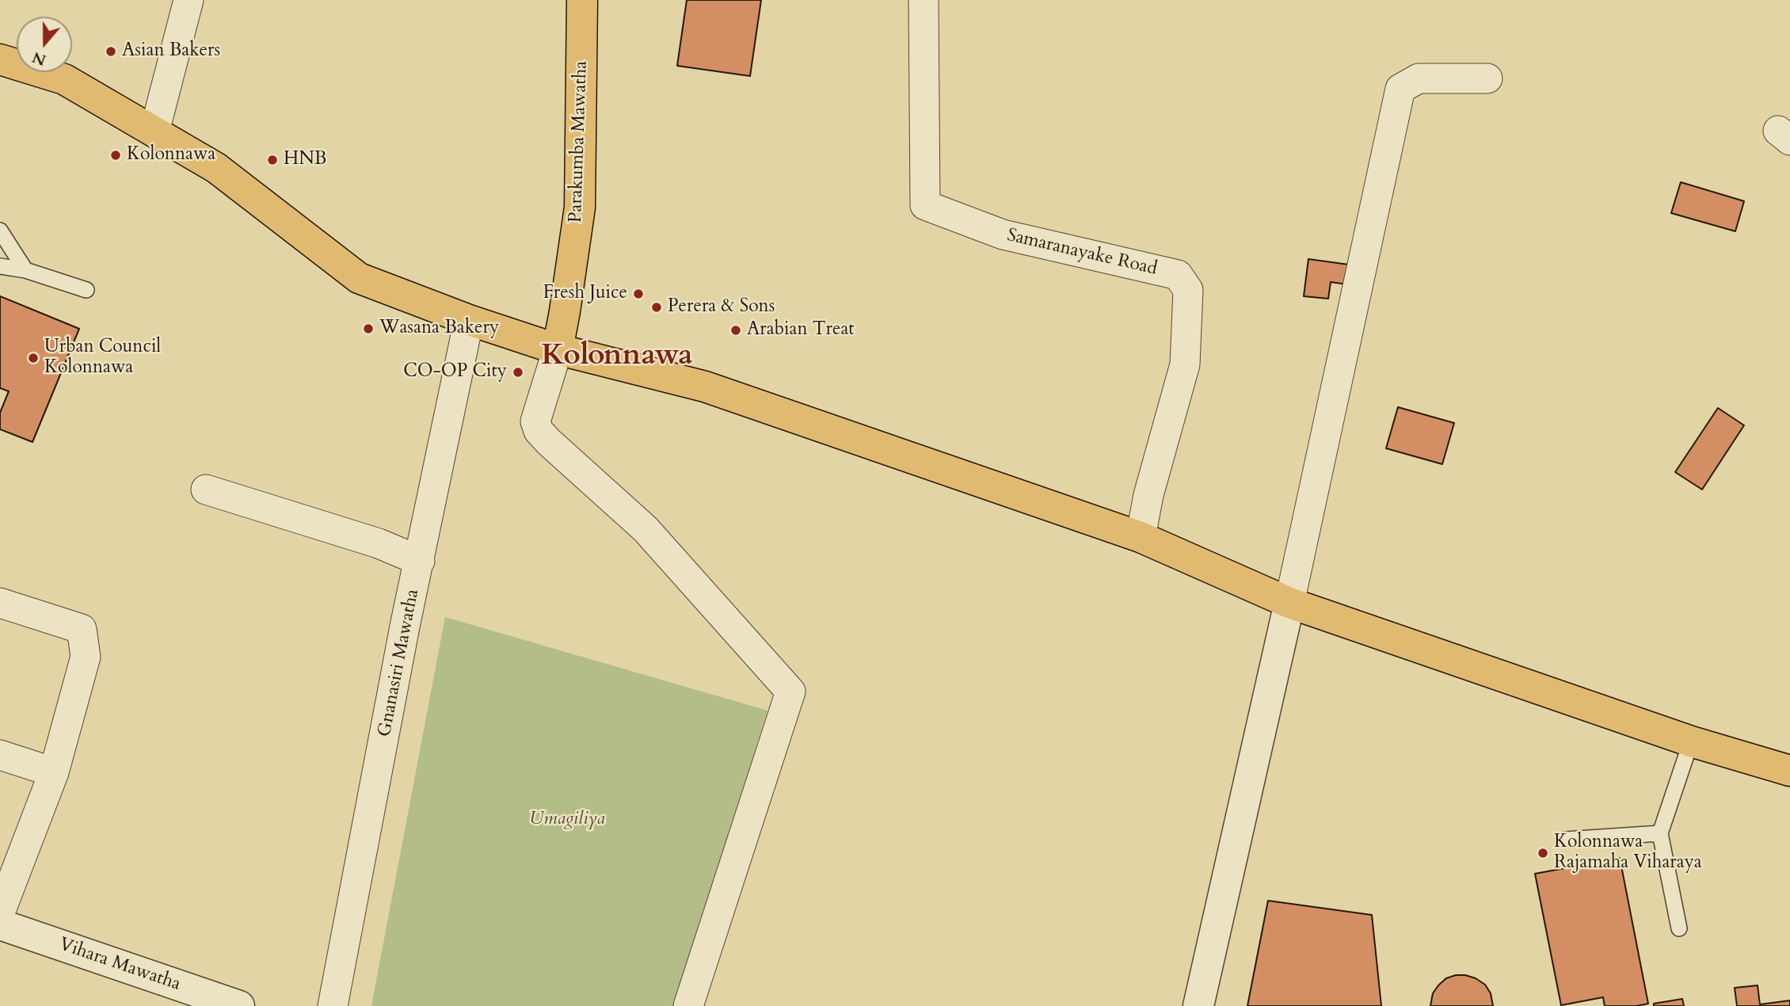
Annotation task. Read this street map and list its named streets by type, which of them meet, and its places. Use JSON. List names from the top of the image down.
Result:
{
  "streets": {
    "main road": ["Parakumba Mawatha"],
    "street": ["Samaranayake Road", "Gnanasiri Mawatha", "Vihara Mawatha"]
  },
  "districts": ["Kolonnawa"],
  "parks": ["Umagiliya"],
  "places": [
    "Asian Bakers",
    "Kolonnawa",
    "HNB",
    "Fresh Juice",
    "Perera & Sons",
    "Wasana Bakery",
    "Arabian Treat",
    "Urban Council Kolonnawa",
    "CO-OP City",
    "Kolonnawa Rajamaha Viharaya"
  ],
  "north": "bottom"
}
